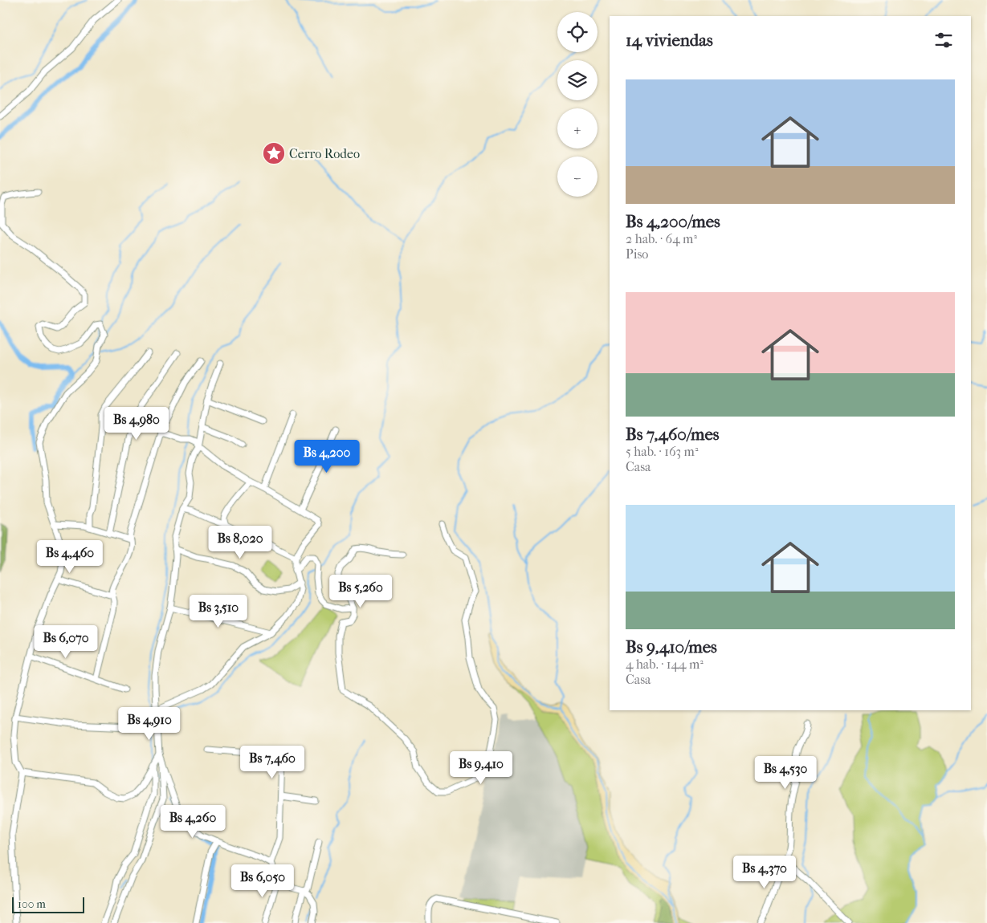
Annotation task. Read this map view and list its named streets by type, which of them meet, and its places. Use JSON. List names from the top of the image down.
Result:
{
  "places": {
    "place": ["Cerro Rodeo"]
  },
  "scale_bar": "100 m",
  "page": {
    "map_buttons": ["+", "−"],
    "heading": "14 viviendas",
    "list": [
      {
        "name": "Bs 4,200/mes",
        "note": "2 hab. · 64 m² · Piso"
      },
      {
        "name": "Bs 7,460/mes",
        "note": "5 hab. · 163 m² · Casa"
      },
      {
        "name": "Bs 9,410/mes",
        "note": "4 hab. · 144 m² · Casa"
      }
    ],
    "price": [
      "Bs 4,980",
      "Bs 4,200",
      "Bs 8,020",
      "Bs 4,460",
      "Bs 5,260",
      "Bs 3,510",
      "Bs 6,070",
      "Bs 4,910",
      "Bs 7,460",
      "Bs 9,410",
      "Bs 4,530",
      "Bs 4,260",
      "Bs 4,370",
      "Bs 6,050"
    ],
    "scale": "100 m"
  }
}
